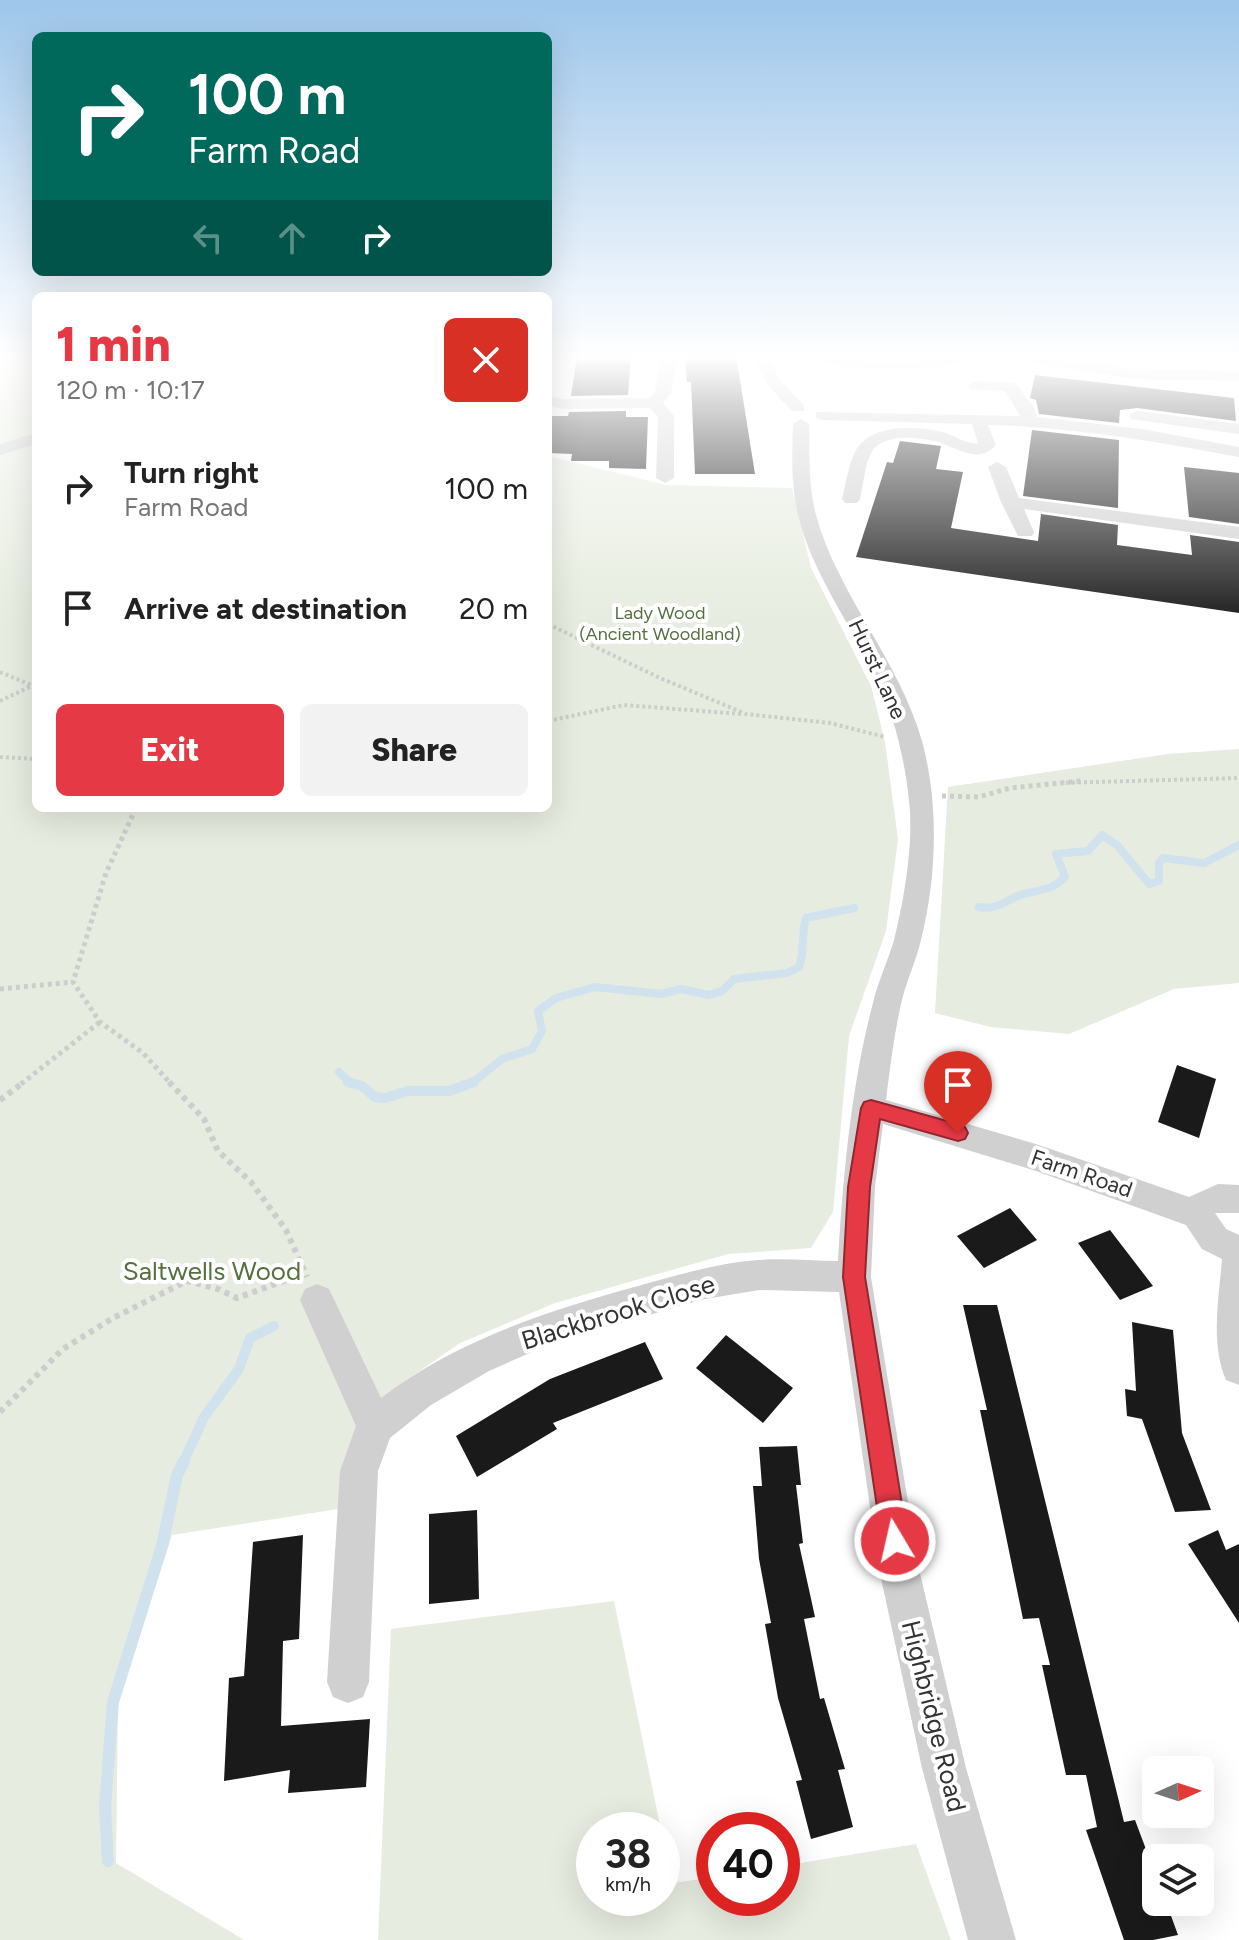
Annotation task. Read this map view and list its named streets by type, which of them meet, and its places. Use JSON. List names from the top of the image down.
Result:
{
  "streets": {
    "street": [
      "Hurst Lane",
      "Farm Road",
      "Blackbrook Close",
      "Highbridge Road"
    ]
  },
  "crossings": [
    ["Hurst Lane", "Farm Road"],
    ["Hurst Lane", "Highbridge Road"],
    ["Farm Road", "Highbridge Road"],
    ["Blackbrook Close", "Highbridge Road"]
  ],
  "parks": ["Lady Wood (Ancient Woodland)", "Saltwells Wood"],
  "north": "right",
  "page": {
    "turn": ["100 m", "Farm Road"],
    "heading": ["1 min", "120 m · 10:17"],
    "list": [
      {
        "name": "Turn right",
        "note": "Farm Road",
        "value": "100 m"
      },
      {
        "name": "Arrive at destination",
        "value": "20 m"
      }
    ],
    "buttons": ["Exit", "Share"],
    "speed": "38 km/h",
    "limit": "40"
  }
}
